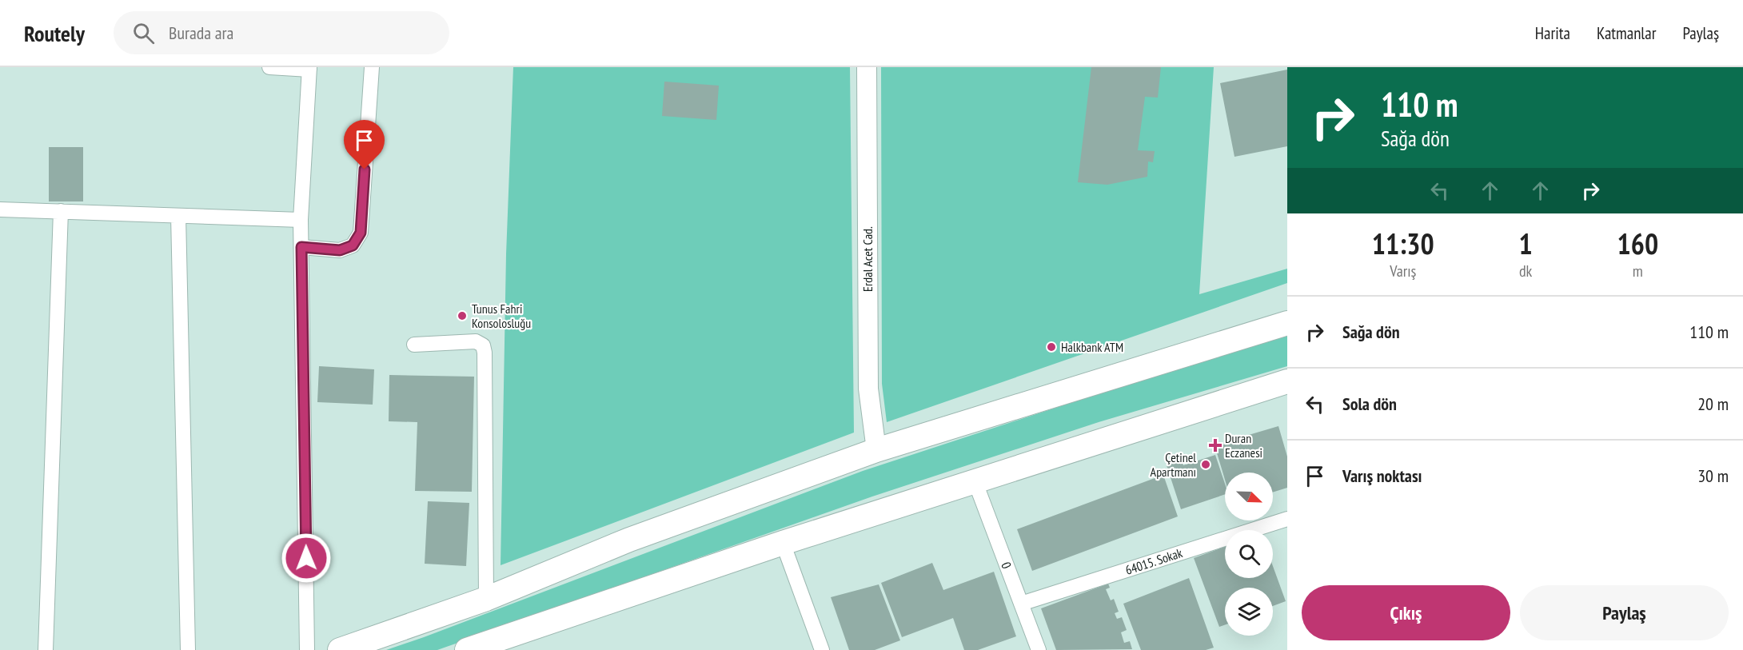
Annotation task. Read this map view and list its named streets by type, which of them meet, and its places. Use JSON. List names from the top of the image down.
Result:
{
  "streets": {
    "street": ["Erdal Acet Cad.", "64015. Sokak", "0"]
  },
  "crossings": [
    ["64015. Sokak", "0"]
  ],
  "places": {
    "other": ["Tunus Fahri Konsolosluğu", "Halkbank ATM", "Çetinel Apartmanı"],
    "health": ["Duran Eczanesi"]
  },
  "north": "bottom right",
  "page": {
    "header": "Routely",
    "search": "Burada ara",
    "nav": ["Harita", "Katmanlar", "Paylaş"],
    "turn": ["110 m", "Sağa dön"],
    "eta": [
      "11:30",
      "Varış",
      "1",
      "dk",
      "160",
      "m"
    ],
    "list": [
      {
        "name": "Sağa dön",
        "value": "110 m"
      },
      {
        "name": "Sola dön",
        "value": "20 m"
      },
      {
        "name": "Varış noktası",
        "value": "30 m"
      }
    ],
    "buttons": ["Çıkış", "Paylaş"]
  }
}
